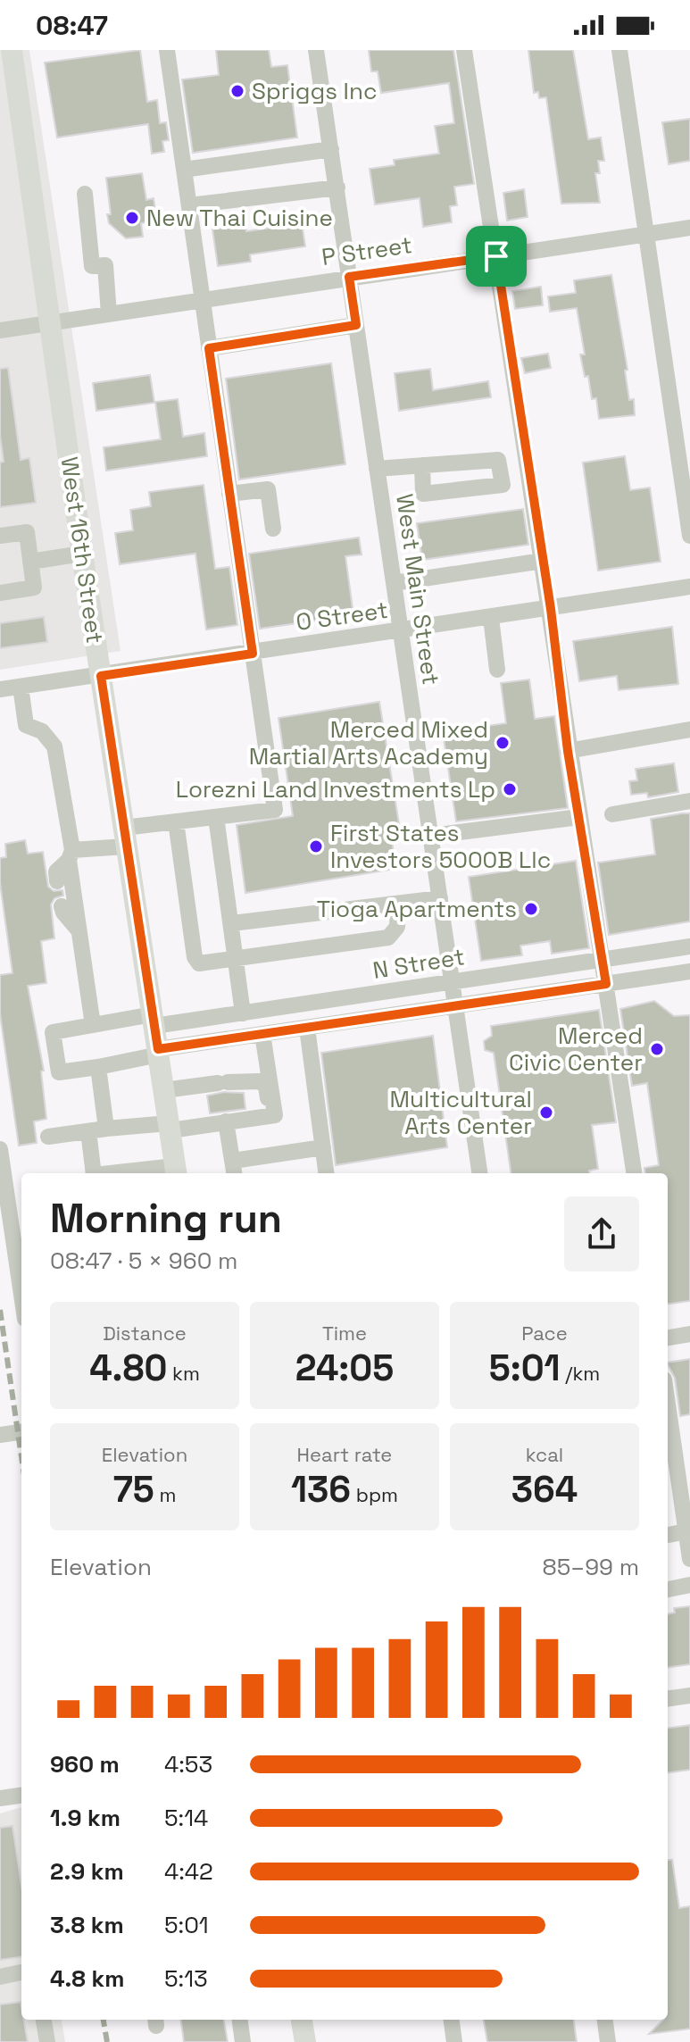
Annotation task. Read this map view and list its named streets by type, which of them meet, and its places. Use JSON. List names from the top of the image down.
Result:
{
  "streets": {
    "main road": ["West 16th Street"],
    "street": [
      "P Street",
      "West Main Street",
      "O Street",
      "N Street"
    ]
  },
  "crossings": [
    ["P Street", "West 16th Street"],
    ["P Street", "West Main Street"],
    ["West 16th Street", "O Street"],
    ["West 16th Street", "N Street"],
    ["West Main Street", "O Street"],
    ["West Main Street", "N Street"]
  ],
  "places": [
    "Spriggs Inc",
    "New Thai Cuisine",
    "Merced Mixed Martial Arts Academy",
    "Lorezni Land Investments Lp",
    "First States Investors 5000B Llc",
    "Tioga Apartments",
    "Merced Civic Center",
    "Multicultural Arts Center"
  ],
  "page": {
    "status": "08:47",
    "heading": ["Morning run", "08:47 · 5 × 960 m"],
    "stats": [
      ["Distance", "4.80 km"],
      ["Time", "24:05"],
      ["Pace", "5:01 /km"],
      ["Elevation", "75 m"],
      ["Heart rate", "136 bpm"],
      ["kcal", "364"]
    ],
    "chart": ["Elevation", "85–99 m"],
    "list": [
      {
        "name": "960 m",
        "note": "4:53"
      },
      {
        "name": "1.9 km",
        "note": "5:14"
      },
      {
        "name": "2.9 km",
        "note": "4:42"
      },
      {
        "name": "3.8 km",
        "note": "5:01"
      },
      {
        "name": "4.8 km",
        "note": "5:13"
      }
    ]
  }
}
